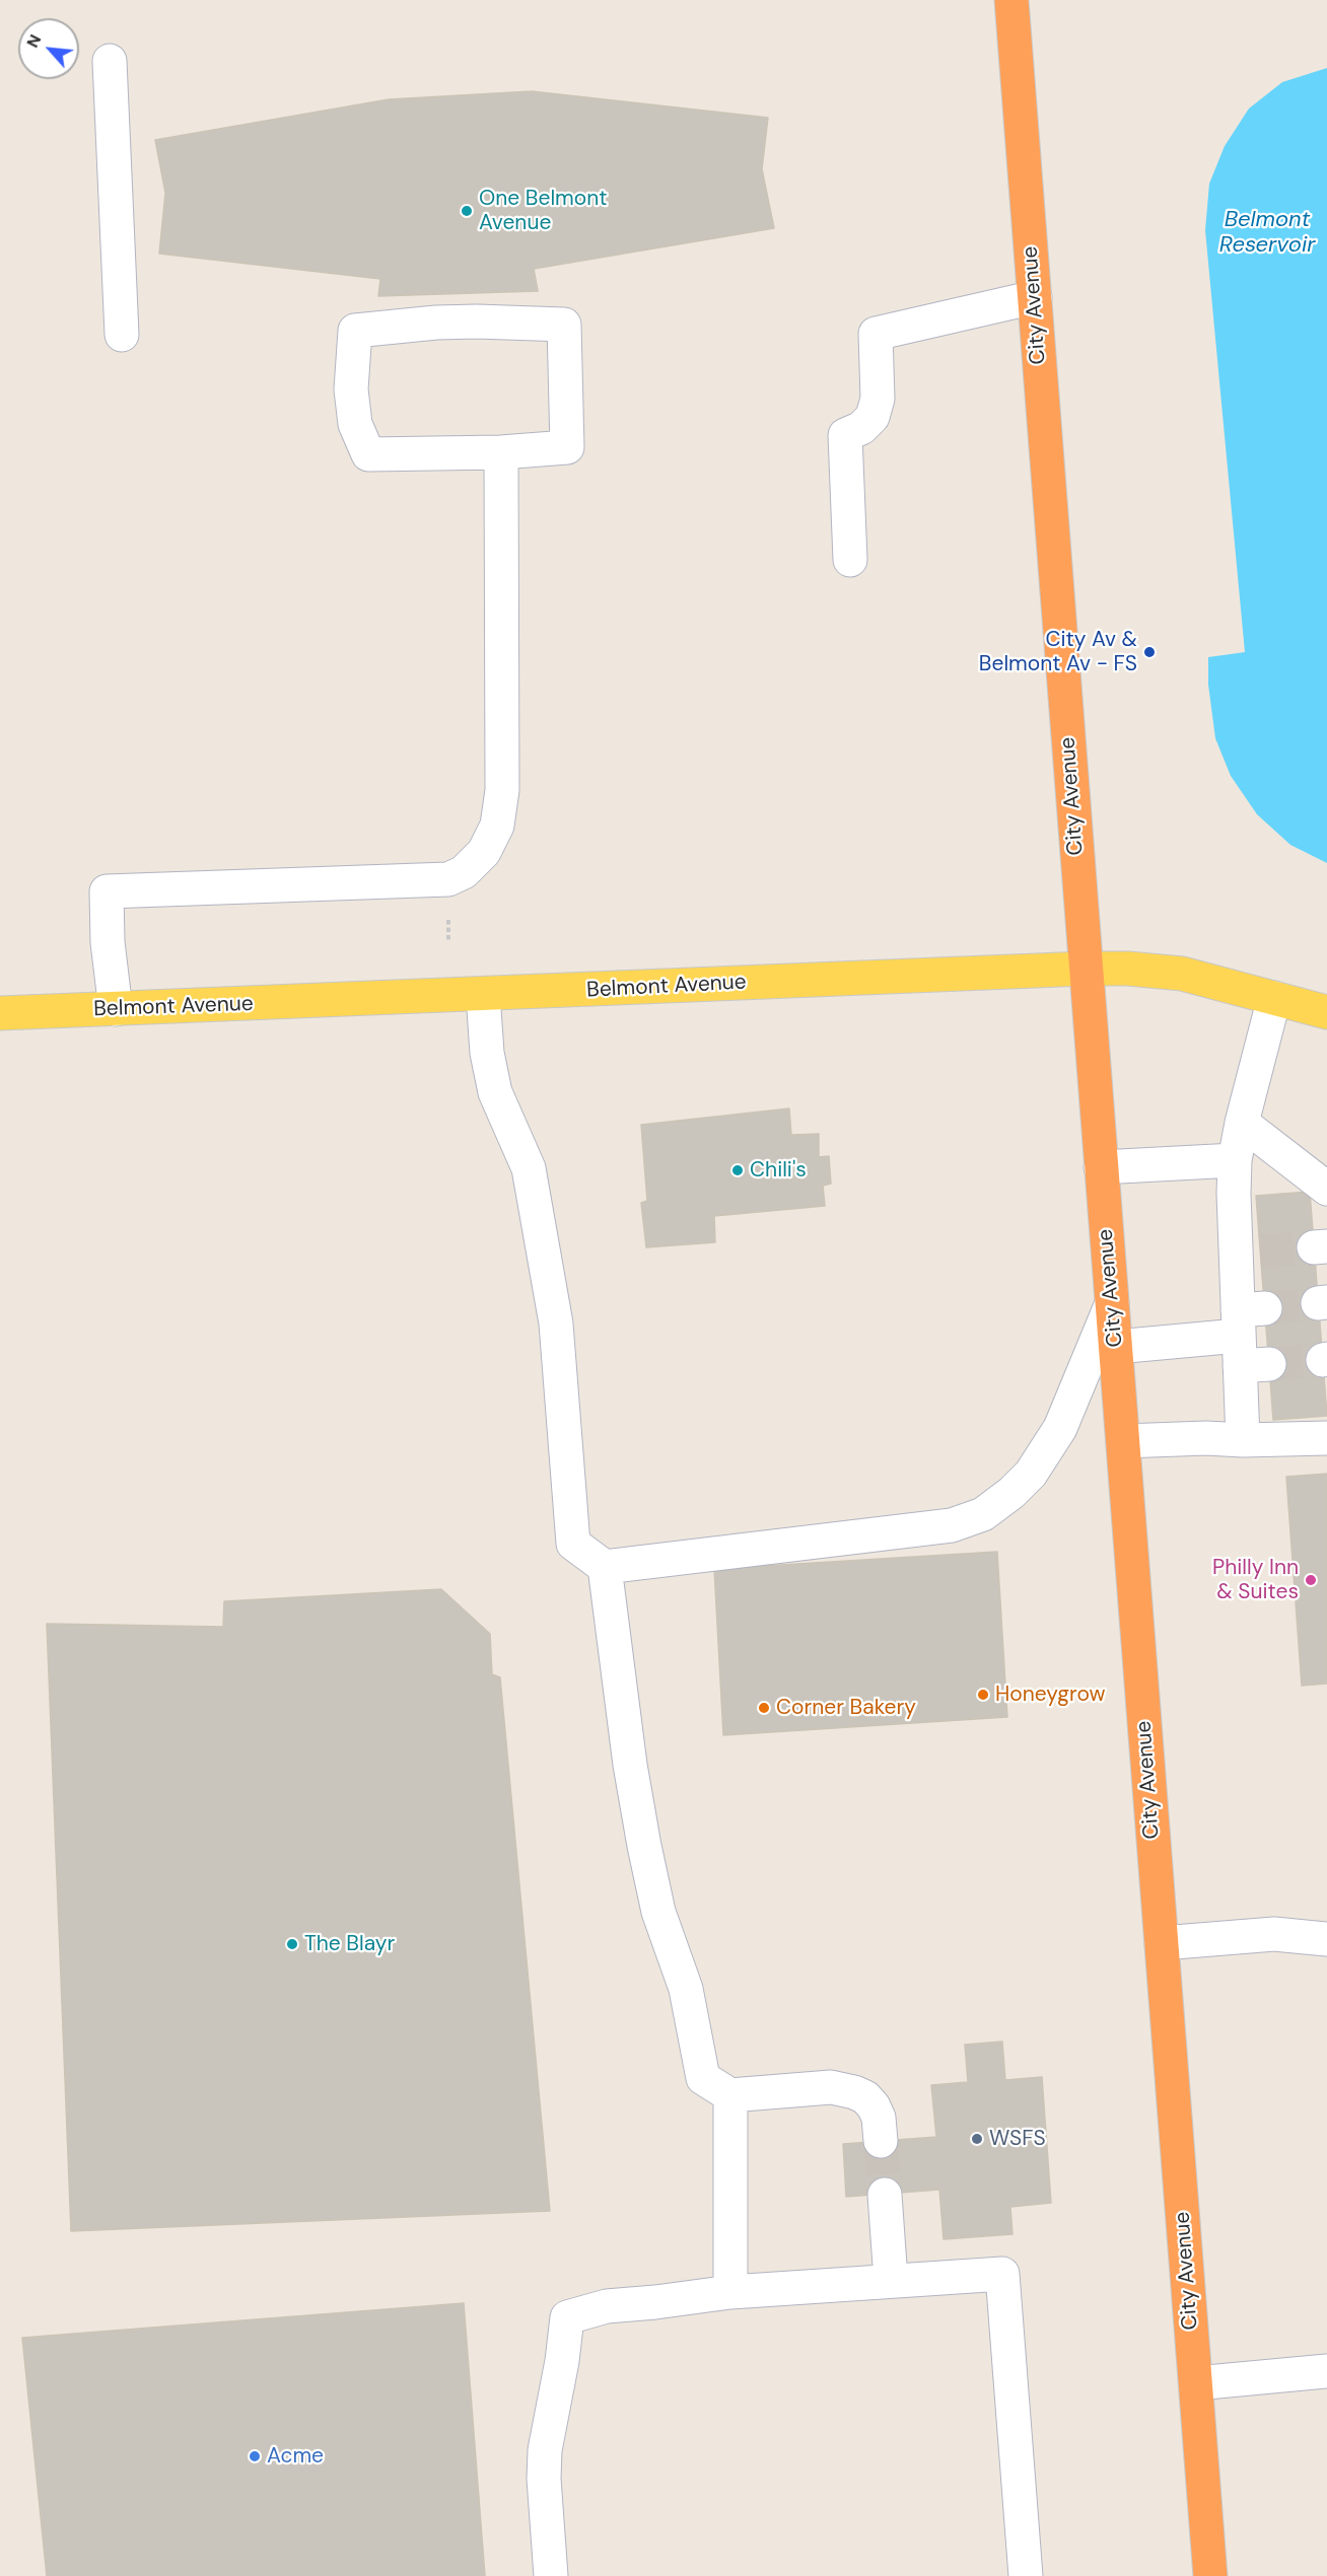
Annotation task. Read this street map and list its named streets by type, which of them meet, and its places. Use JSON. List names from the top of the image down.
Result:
{
  "streets": {
    "highway": ["City Avenue"],
    "main road": ["Belmont Avenue"]
  },
  "crossings": [
    ["City Avenue", "Belmont Avenue"]
  ],
  "water": ["Belmont Reservoir"],
  "places": [
    "One Belmont Avenue",
    "City Av & Belmont Av - FS",
    "Chili's",
    "Philly Inn & Suites",
    "Honeygrow",
    "Corner Bakery",
    "The Blayr",
    "WSFS",
    "Acme"
  ],
  "north": "top left"
}
